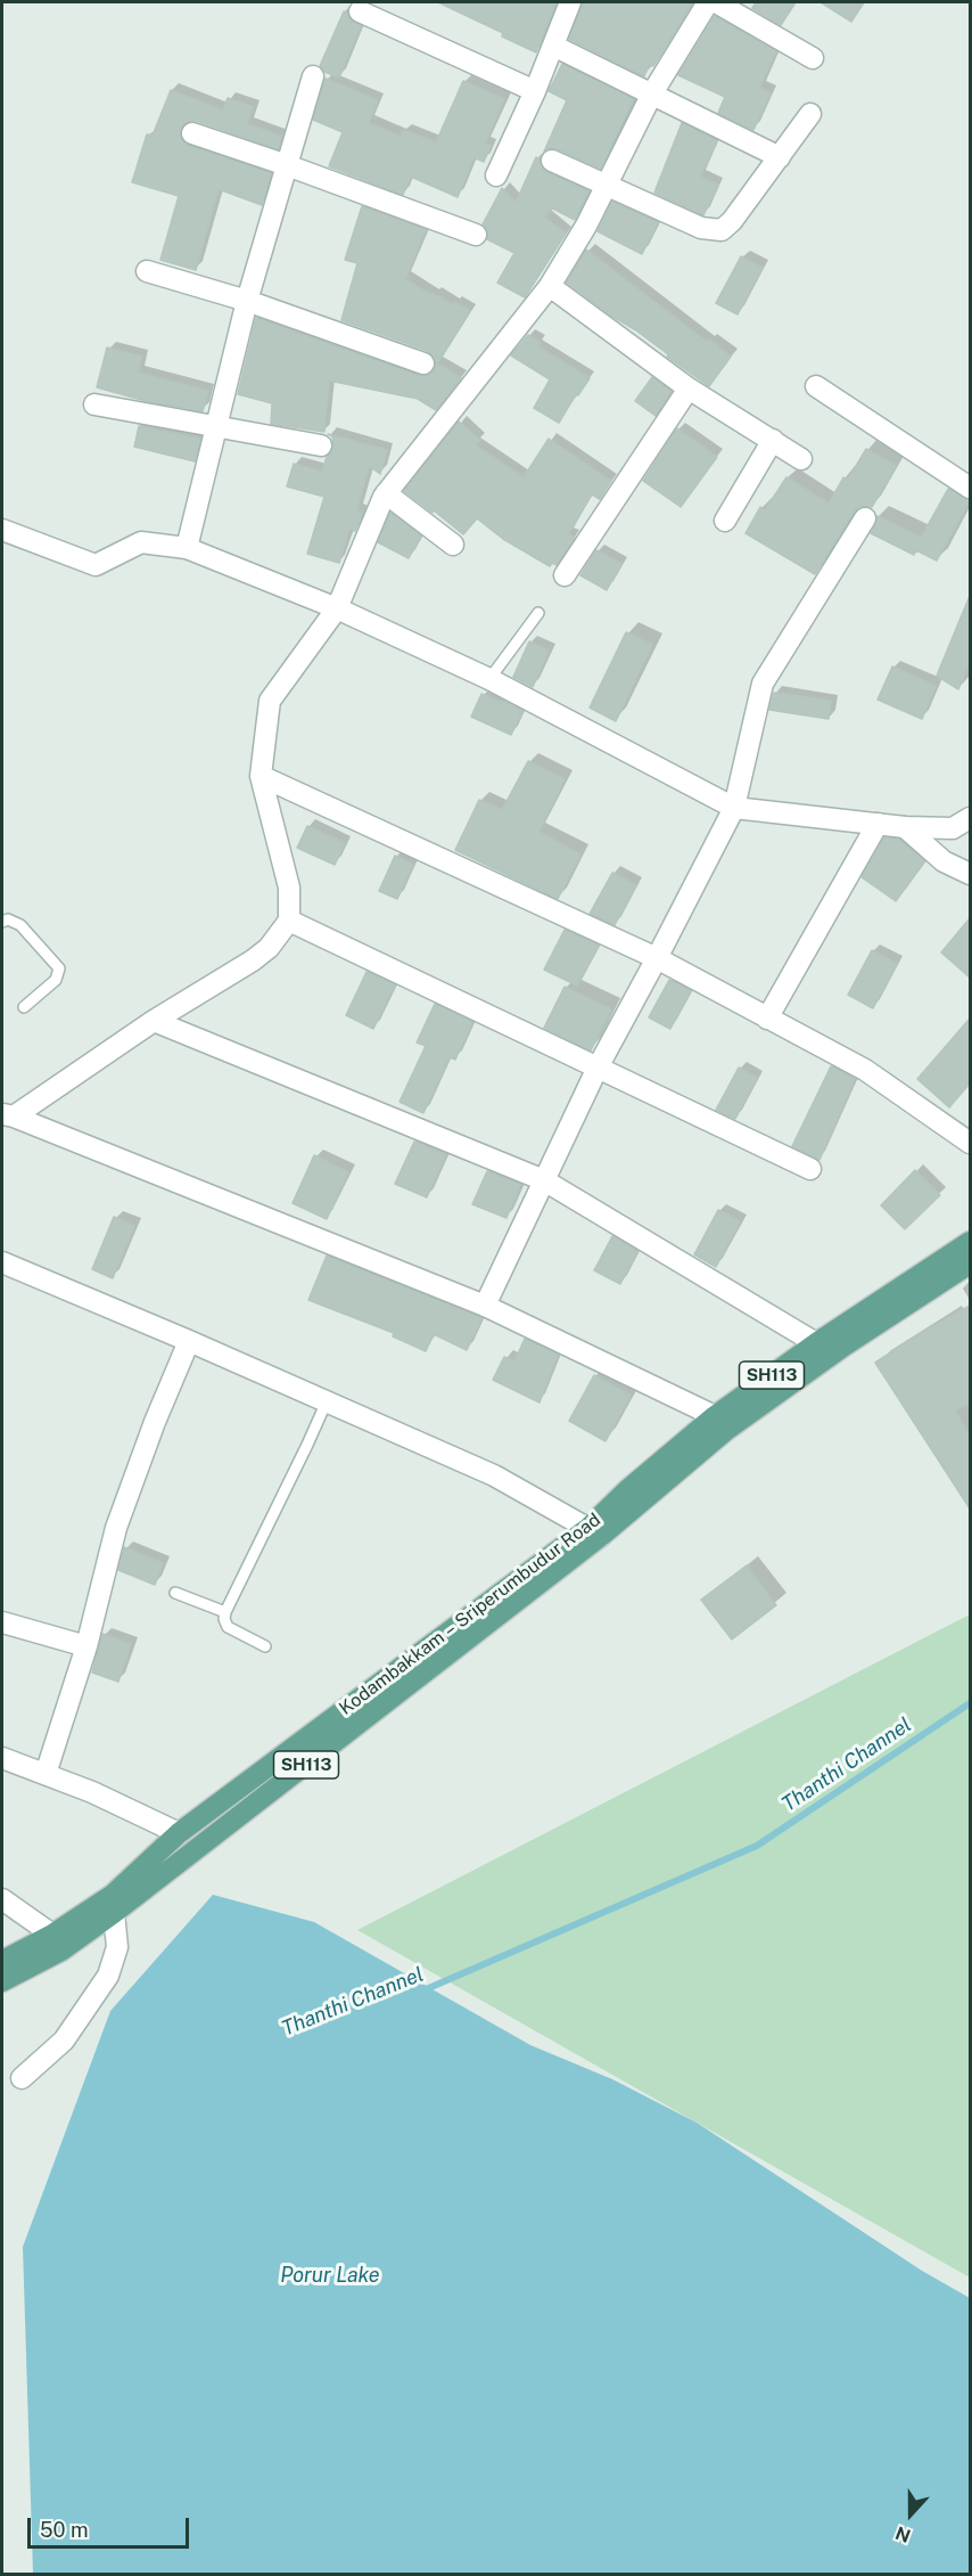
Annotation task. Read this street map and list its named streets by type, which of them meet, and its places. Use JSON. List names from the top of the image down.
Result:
{
  "streets": {
    "main road": ["SH113", "Kodambakkam – Sriperumbudur Road"]
  },
  "water": ["Thanthi Channel", "Porur Lake"],
  "scale_bar": "50 m",
  "north": "bottom"
}
